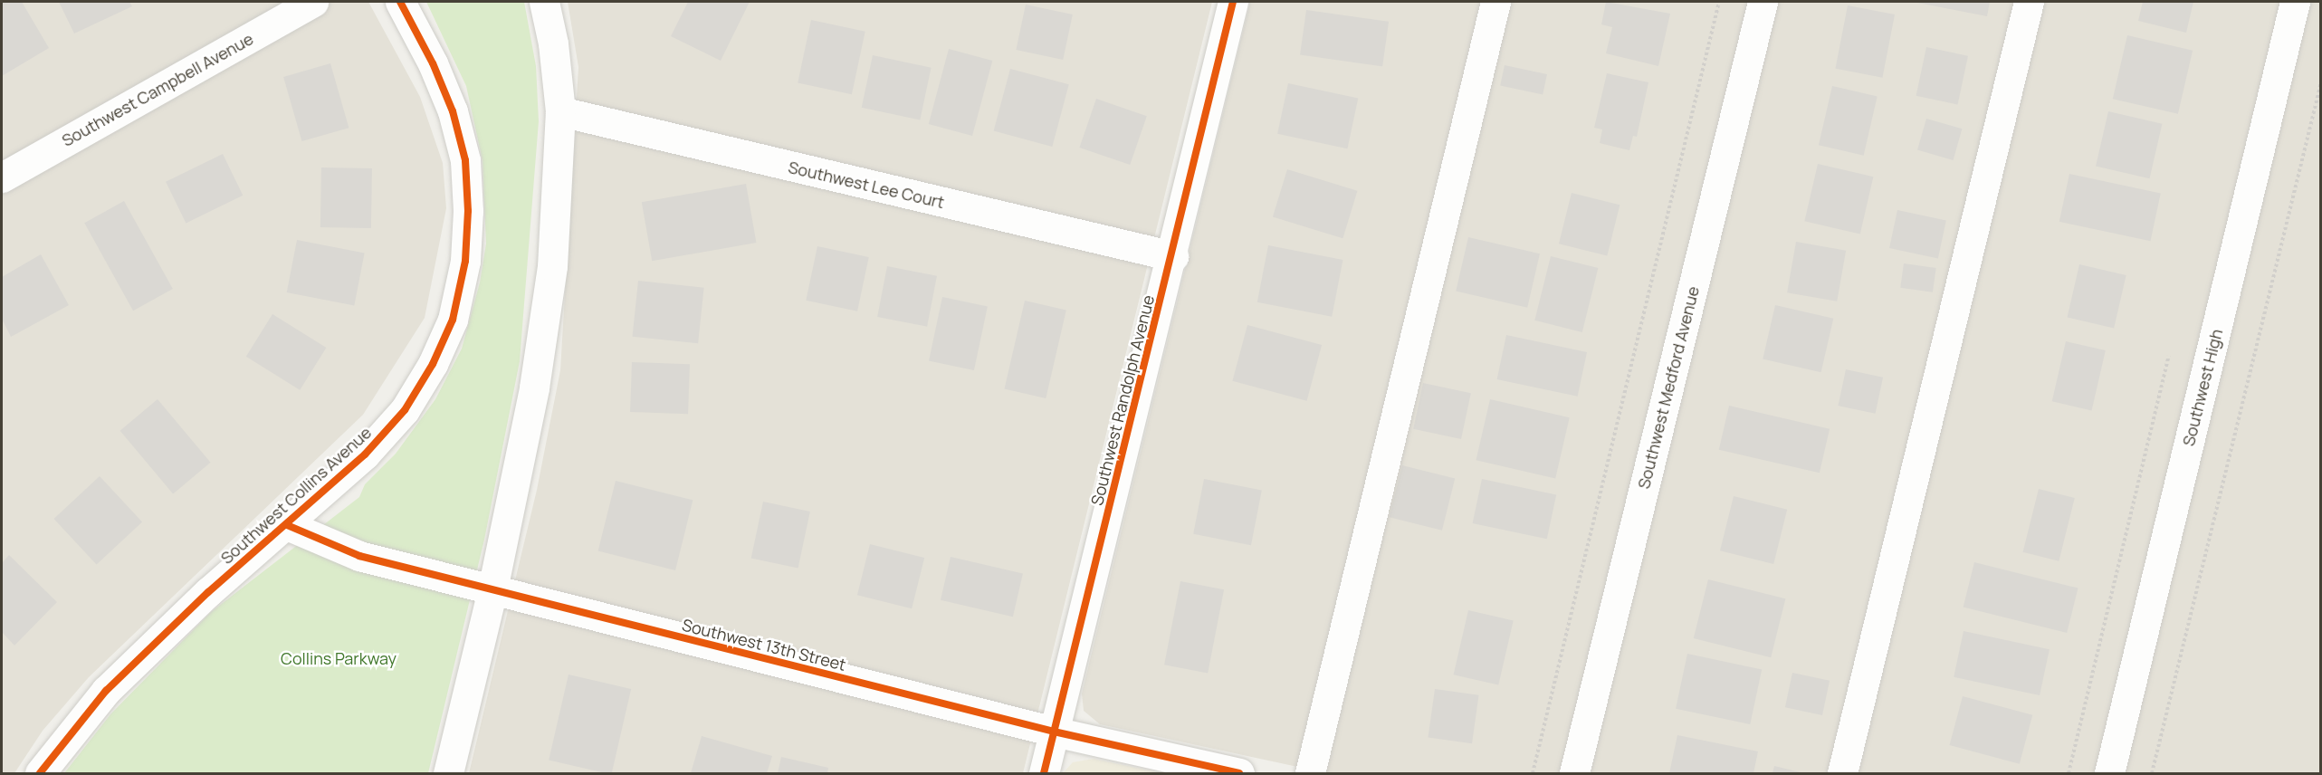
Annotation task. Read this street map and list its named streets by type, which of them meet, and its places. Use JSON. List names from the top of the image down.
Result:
{
  "streets": {
    "street": [
      "Southwest Campbell Avenue",
      "Southwest Lee Court",
      "Southwest Medford Avenue",
      "Southwest High",
      "Southwest Randolph Avenue",
      "Southwest Collins Avenue",
      "Southwest 13th Street"
    ]
  },
  "crossings": [
    ["Southwest Lee Court", "Southwest Randolph Avenue"],
    ["Southwest Randolph Avenue", "Southwest 13th Street"],
    ["Southwest Collins Avenue", "Southwest 13th Street"]
  ],
  "parks": ["Collins Parkway"]
}
